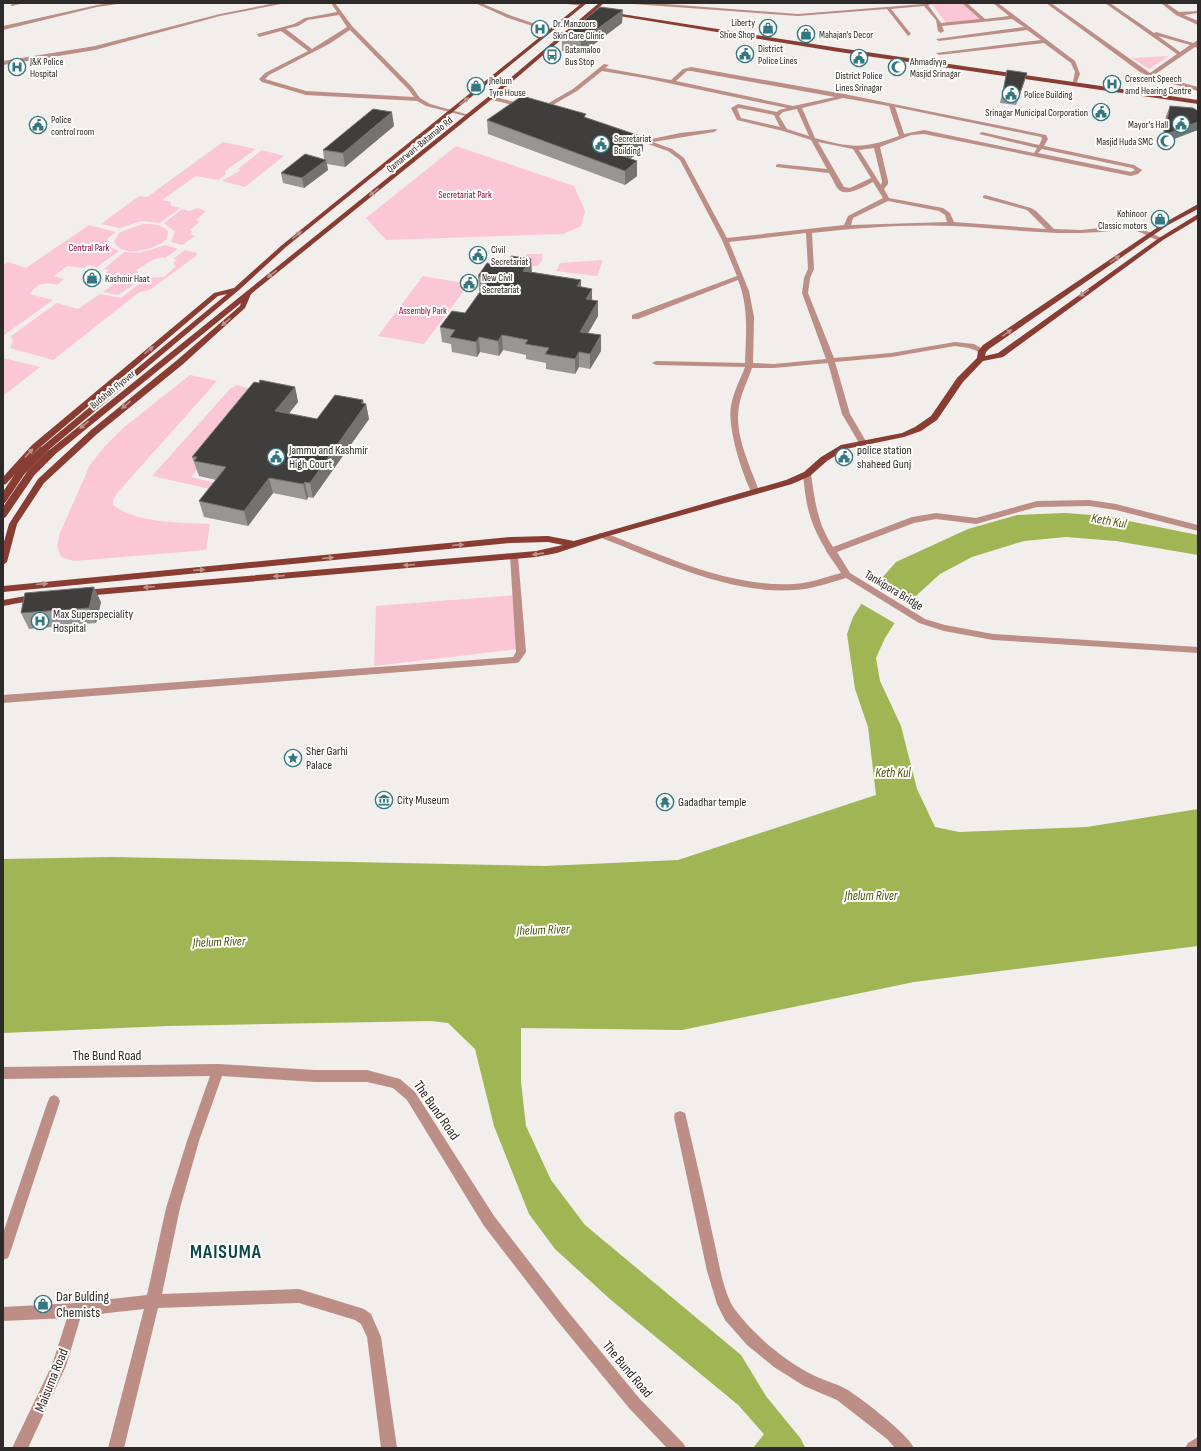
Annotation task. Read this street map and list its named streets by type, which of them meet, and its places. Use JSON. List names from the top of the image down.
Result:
{
  "streets": {
    "main road": ["Qamarwari-Batamalo Rd", "Budshah Flyover"],
    "street": ["Tankipora Bridge", "The Bund Road", "Maisuma Road"]
  },
  "crossings": [
    ["Qamarwari-Batamalo Rd", "Budshah Flyover"]
  ],
  "districts": ["MAISUMA"],
  "water": ["Keth Kul", "Jhelum River"],
  "parks": ["Secretariat Park", "Central Park", "Assembly Park"],
  "places": {
    "shop": [
      "Liberty Shoe Shop",
      "Mahajan's Decor",
      "Jhelum Tyre House",
      "Kohinoor Classic motors",
      "Kashmir Haat",
      "Dar Bulding Chemists"
    ],
    "hospital": [
      "Dr. Manzoors Skin Care Clinic",
      "J&K Police Hospital",
      "Crescent Speech amd Hearing Centre",
      "Max Superspeciality Hospital"
    ],
    "public building": [
      "District Police Lines",
      "District Police Lines Srinagar",
      "Police Building",
      "Srinagar Municipal Corporation",
      "Mayor's Hall",
      "Police control room",
      "Secretariat Building",
      "Civil Secretariat",
      "New Civil Secretariat",
      "Jammu and Kashmir High Court",
      "police station shaheed Gunj"
    ],
    "bus stop": ["Batamaloo Bus Stop"],
    "mosque": ["Ahmadiyya Masjid Srinagar", "Masjid Huda SMC"],
    "place": ["Sher Garhi Palace"],
    "museum": ["City Museum"],
    "temple": ["Gadadhar temple"]
  }
}
